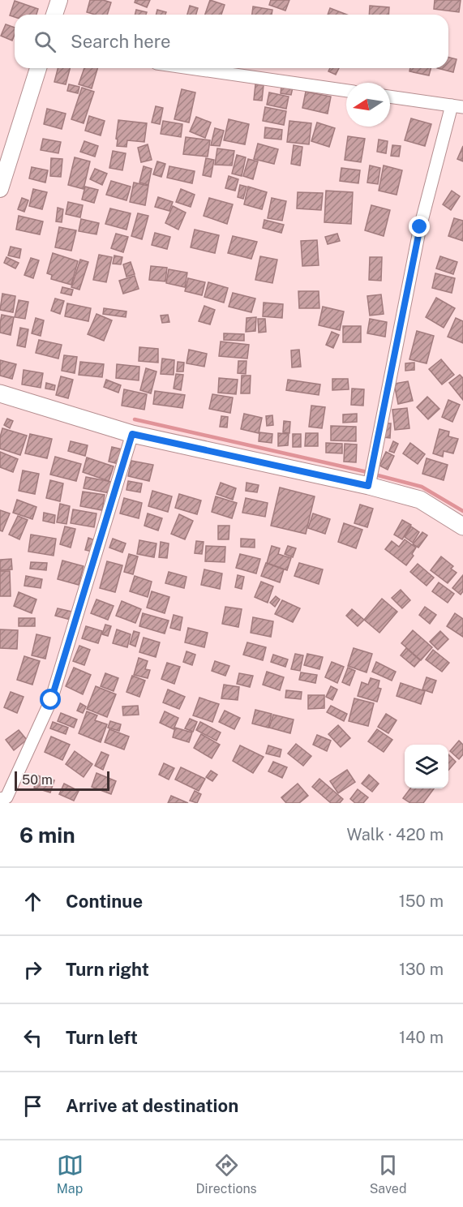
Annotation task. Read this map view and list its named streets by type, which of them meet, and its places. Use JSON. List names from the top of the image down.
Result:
{
  "scale_bar": "50 m",
  "north": "left",
  "page": {
    "search": "Search here",
    "scale": "50 m",
    "heading": ["6 min", "Walk · 420 m"],
    "list": [
      ["Continue", "150 m"],
      ["Turn right", "130 m"],
      ["Turn left", "140 m"],
      "Arrive at destination"
    ],
    "nav": ["Map", "Directions", "Saved"]
  }
}
